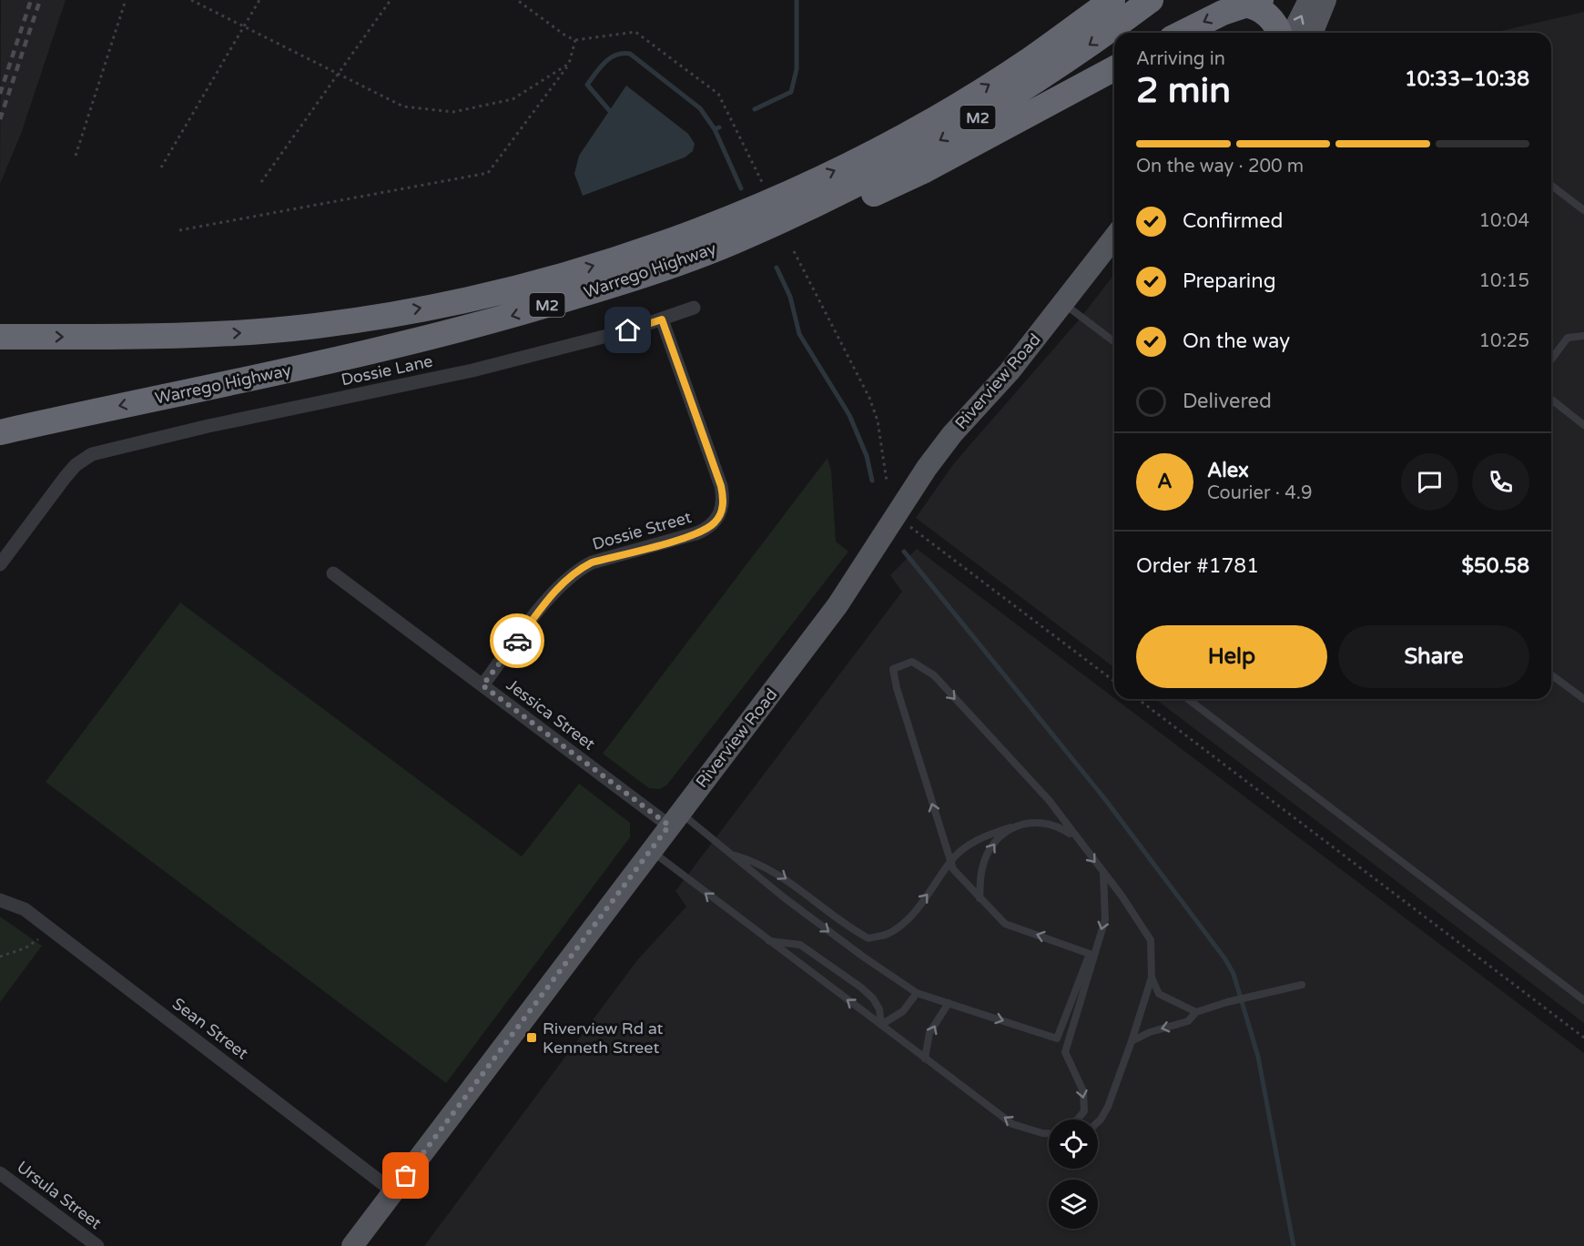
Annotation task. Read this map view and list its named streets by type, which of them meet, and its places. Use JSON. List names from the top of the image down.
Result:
{
  "streets": {
    "highway": ["M2", "Warrego Highway"],
    "main road": ["Riverview Road"],
    "street": [
      "Dossie Lane",
      "Dossie Street",
      "Jessica Street",
      "Sean Street",
      "Ursula Street"
    ]
  },
  "crossings": [
    ["Dossie Lane", "Dossie Street"],
    ["Riverview Road", "Jessica Street"],
    ["Riverview Road", "Sean Street"],
    ["Dossie Street", "Jessica Street"]
  ],
  "places": {
    "transit": ["Riverview Rd at Kenneth Street"]
  },
  "page": {
    "heading": ["2 min", "Arriving in", "10:33–10:38"],
    "panel": [
      "Alex",
      "Courier · 4.9",
      "Order #1781",
      "$50.58"
    ],
    "bar": "On the way · 200 m",
    "list": [
      ["Confirmed", "10:04"],
      ["Preparing", "10:15"],
      ["On the way", "10:25"],
      "Delivered"
    ],
    "round": "A",
    "buttons": ["Help", "Share"]
  }
}
